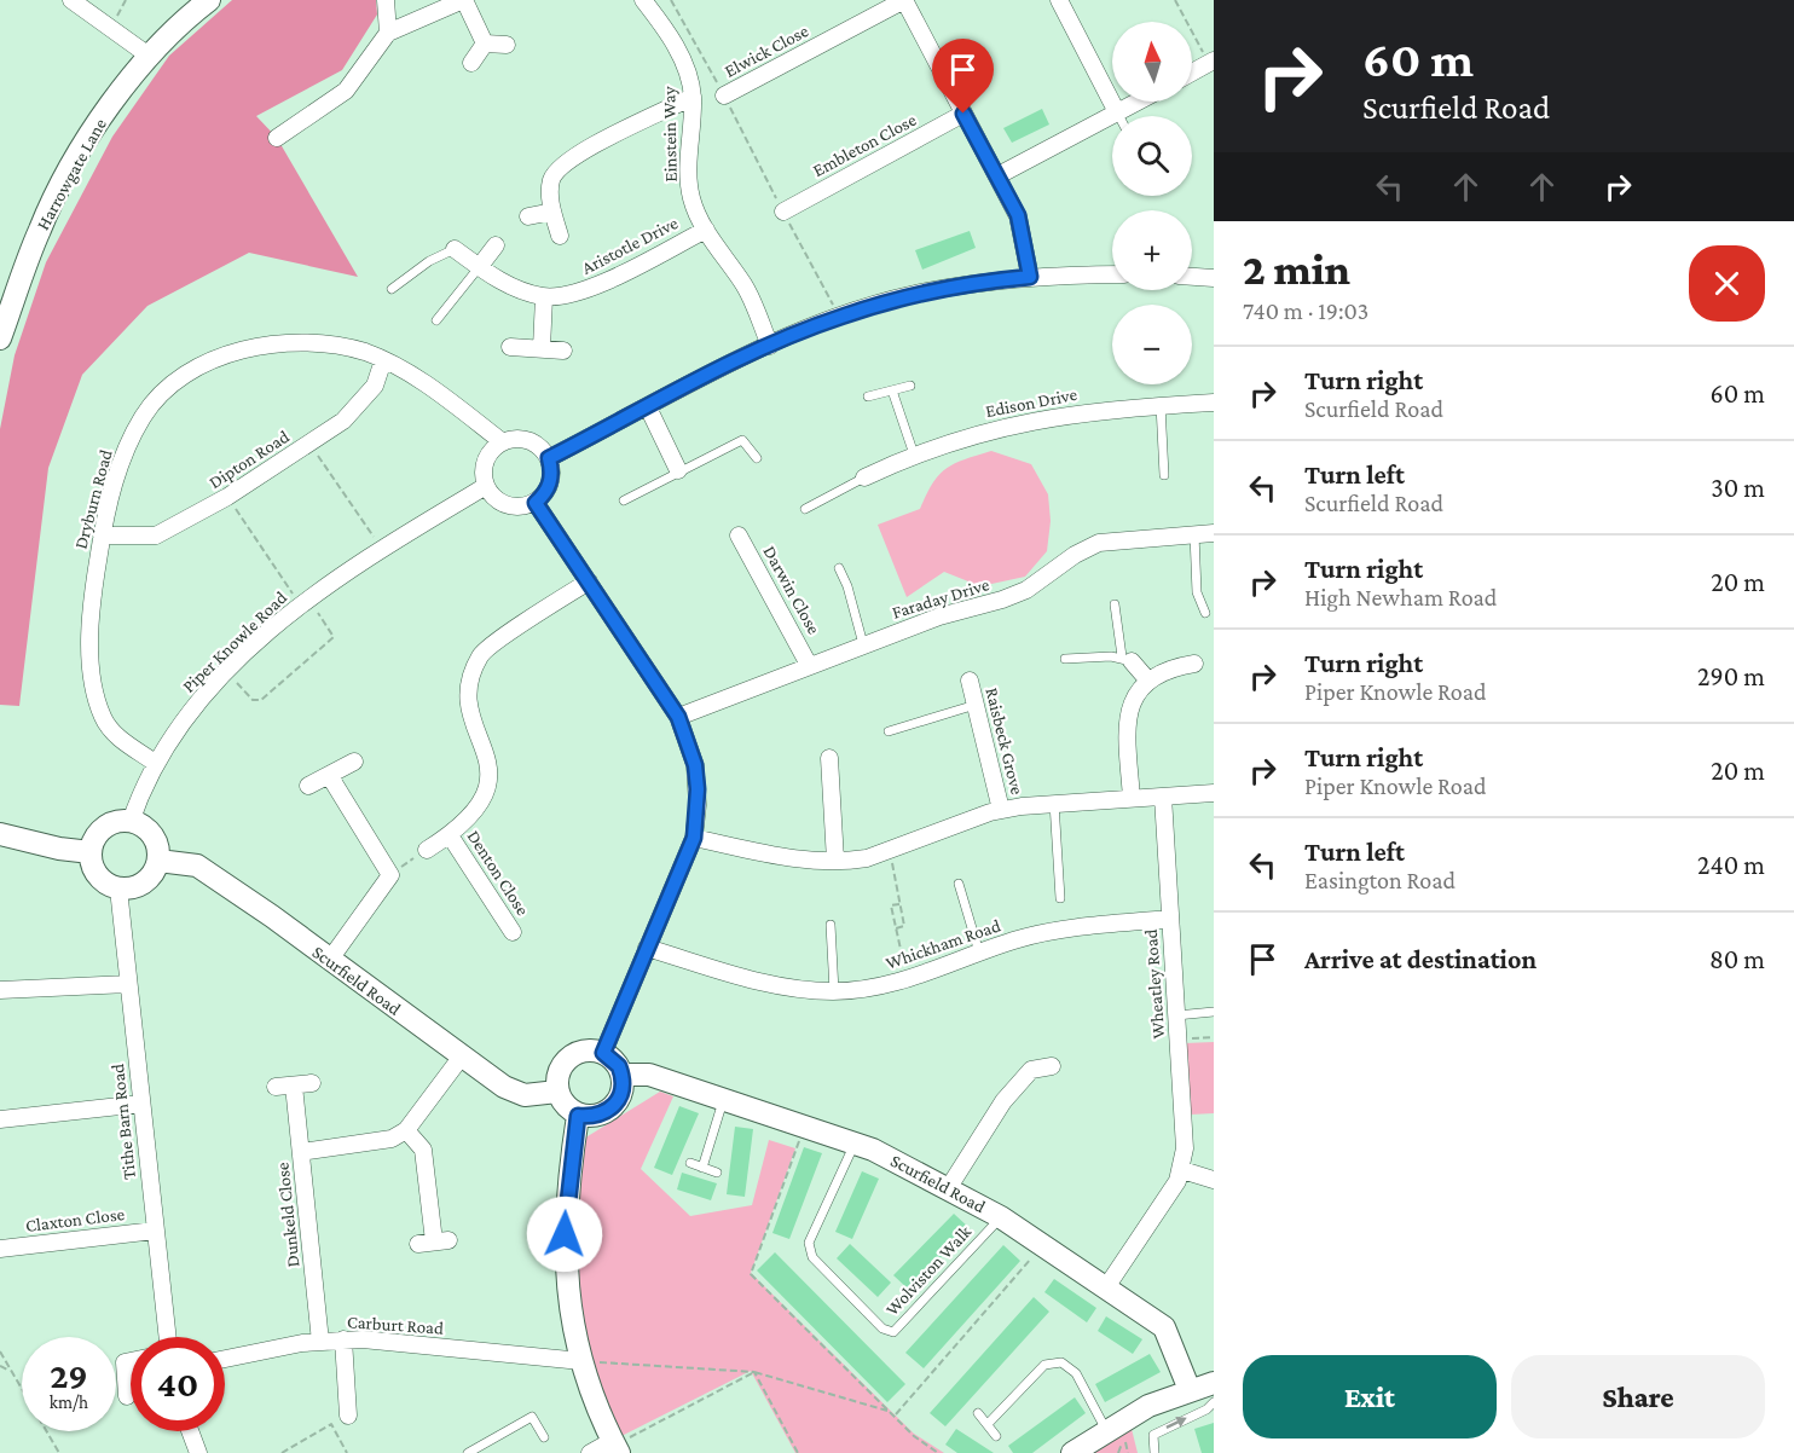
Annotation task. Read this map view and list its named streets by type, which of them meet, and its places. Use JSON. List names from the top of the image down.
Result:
{
  "streets": {
    "street": [
      "Elwick Close",
      "Einstein Way",
      "Embleton Close",
      "Harrowgate Lane",
      "Aristotle Drive",
      "Edison Drive",
      "Dipton Road",
      "Dryburn Road",
      "Darwin Close",
      "Faraday Drive",
      "Piper Knowle Road",
      "Raisbeck Grove",
      "Denton Close",
      "Whickham Road",
      "Scurfield Road",
      "Wheatley Road",
      "Tithe Barn Road",
      "Dunkeld Close",
      "Claxton Close",
      "Carburt Road"
    ],
    "lane": ["Wolviston Walk"]
  },
  "crossings": [
    ["Einstein Way", "Aristotle Drive"],
    ["Dipton Road", "Dryburn Road"],
    ["Dryburn Road", "Piper Knowle Road"],
    ["Darwin Close", "Faraday Drive"],
    ["Piper Knowle Road", "Scurfield Road"],
    ["Piper Knowle Road", "Tithe Barn Road"],
    ["Whickham Road", "Wheatley Road"],
    ["Scurfield Road", "Tithe Barn Road"],
    ["Scurfield Road", "Wolviston Walk"],
    ["Tithe Barn Road", "Claxton Close"],
    ["Dunkeld Close", "Carburt Road"]
  ],
  "north": "top",
  "page": {
    "turn": ["60 m", "Scurfield Road"],
    "map_buttons": ["+", "−"],
    "heading": ["2 min", "740 m · 19:03"],
    "list": [
      {
        "name": "Turn right",
        "note": "Scurfield Road",
        "value": "60 m"
      },
      {
        "name": "Turn left",
        "note": "Scurfield Road",
        "value": "30 m"
      },
      {
        "name": "Turn right",
        "note": "High Newham Road",
        "value": "20 m"
      },
      {
        "name": "Turn right",
        "note": "Piper Knowle Road",
        "value": "290 m"
      },
      {
        "name": "Turn right",
        "note": "Piper Knowle Road",
        "value": "20 m"
      },
      {
        "name": "Turn left",
        "note": "Easington Road",
        "value": "240 m"
      },
      {
        "name": "Arrive at destination",
        "value": "80 m"
      }
    ],
    "speed": "29 km/h",
    "limit": "40",
    "buttons": ["Exit", "Share"]
  }
}
